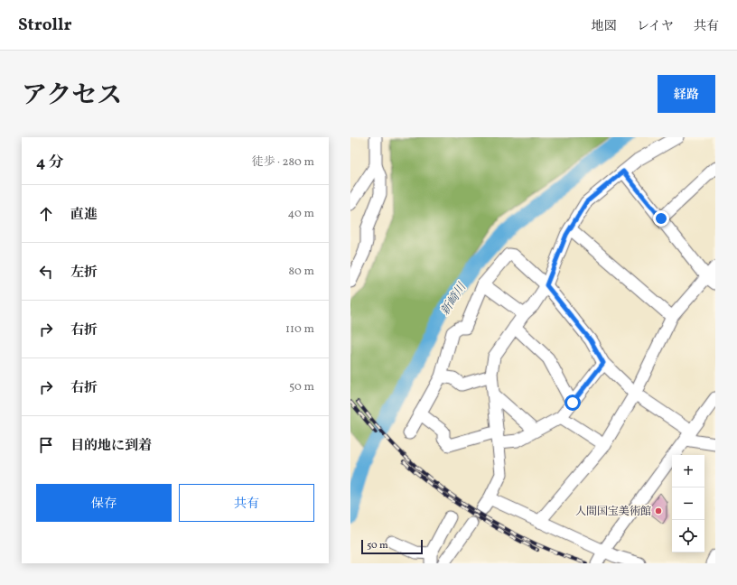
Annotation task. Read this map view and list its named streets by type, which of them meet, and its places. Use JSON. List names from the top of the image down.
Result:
{
  "water": ["新崎川"],
  "places": ["人間国宝美術館"],
  "scale_bar": "50 m",
  "page": {
    "header": "Strollr",
    "nav": ["地図", "レイヤ", "共有"],
    "title": "アクセス",
    "buttons": [
      "経路",
      ["保存", "共有"]
    ],
    "heading": ["4 分", "徒歩 · 280 m"],
    "list": [
      ["直進", "40 m"],
      ["左折", "80 m"],
      ["右折", "110 m"],
      ["右折", "50 m"],
      "目的地に到着"
    ],
    "map_buttons": ["+", "−"],
    "scale": "50 m"
  }
}
